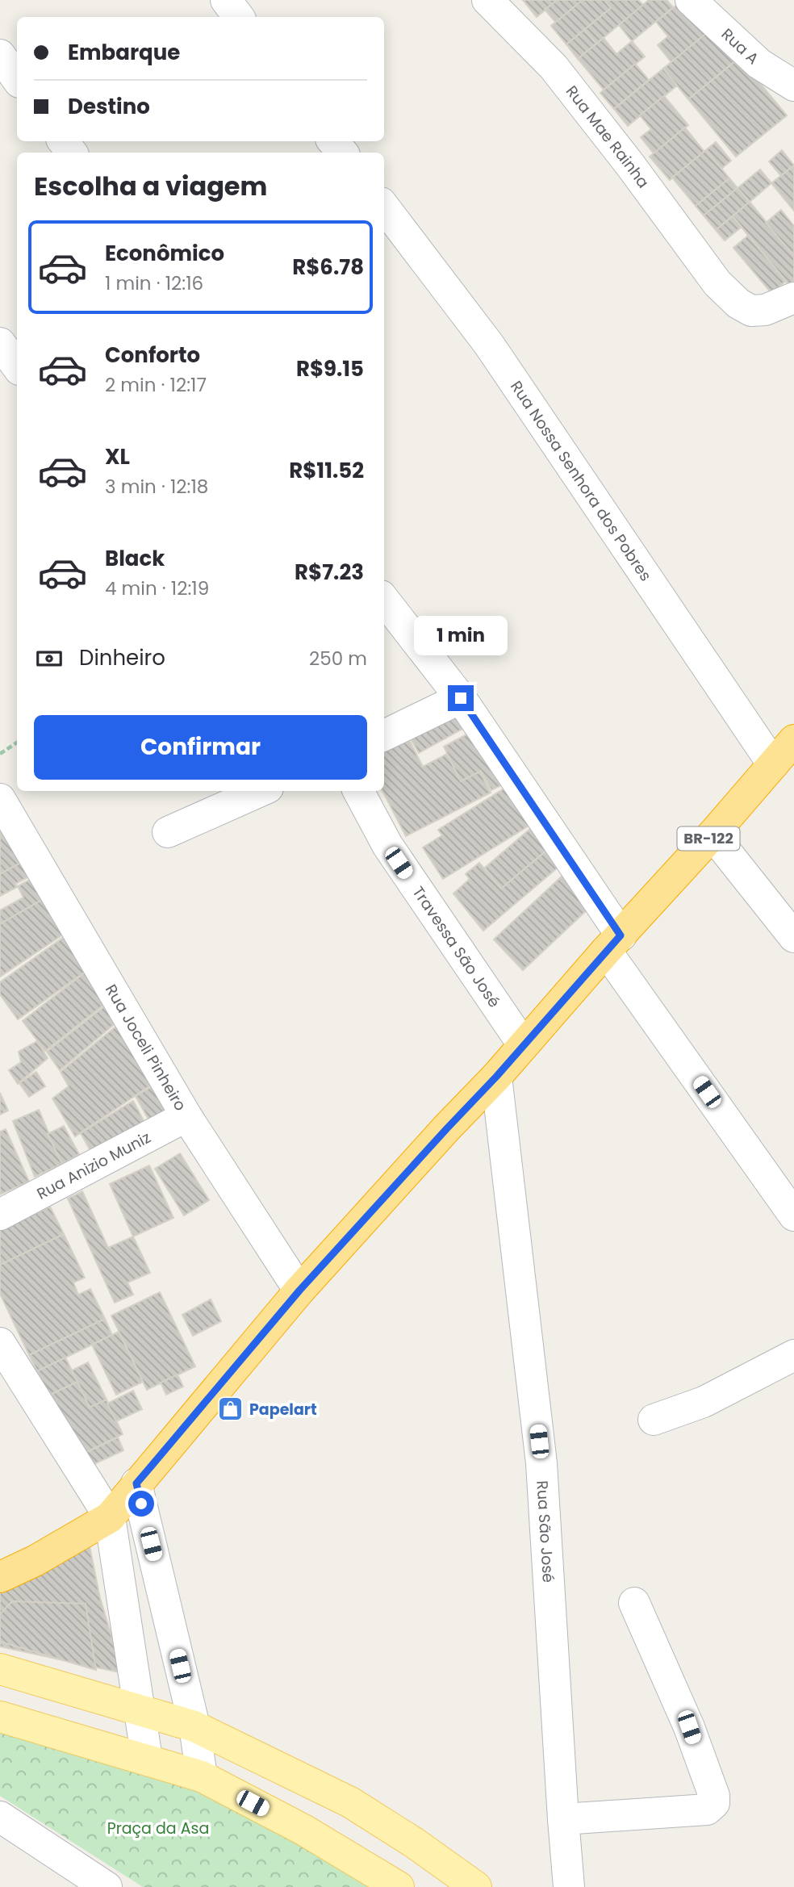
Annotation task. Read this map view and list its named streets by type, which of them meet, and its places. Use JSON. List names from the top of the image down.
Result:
{
  "streets": {
    "highway": ["BR-122"],
    "street": [
      "Rua A",
      "Rua Mae Rainha",
      "Rua Nossa Senhora dos Pobres",
      "Travessa São José",
      "Rua Joceli Pinheiro",
      "Rua Anizio Muniz",
      "Rua São José"
    ]
  },
  "crossings": [
    ["Rua Nossa Senhora dos Pobres", "BR-122"],
    ["BR-122", "Travessa São José"],
    ["BR-122", "Rua Joceli Pinheiro"],
    ["BR-122", "Rua São José"],
    ["Rua Joceli Pinheiro", "Rua Anizio Muniz"]
  ],
  "parks": ["Praça da Asa"],
  "places": {
    "shop": ["Papelart"]
  },
  "page": {
    "banner": ["Embarque", "Destino"],
    "heading": "Escolha a viagem",
    "list": [
      {
        "name": "Econômico",
        "note": "1 min · 12:16",
        "value": "R$6.78"
      },
      {
        "name": "Conforto",
        "note": "2 min · 12:17",
        "value": "R$9.15"
      },
      {
        "name": "XL",
        "note": "3 min · 12:18",
        "value": "R$11.52"
      },
      {
        "name": "Black",
        "note": "4 min · 12:19",
        "value": "R$7.23"
      }
    ],
    "bubble": "1 min",
    "pay": ["Dinheiro", "250 m"],
    "buttons": "Confirmar"
  }
}
